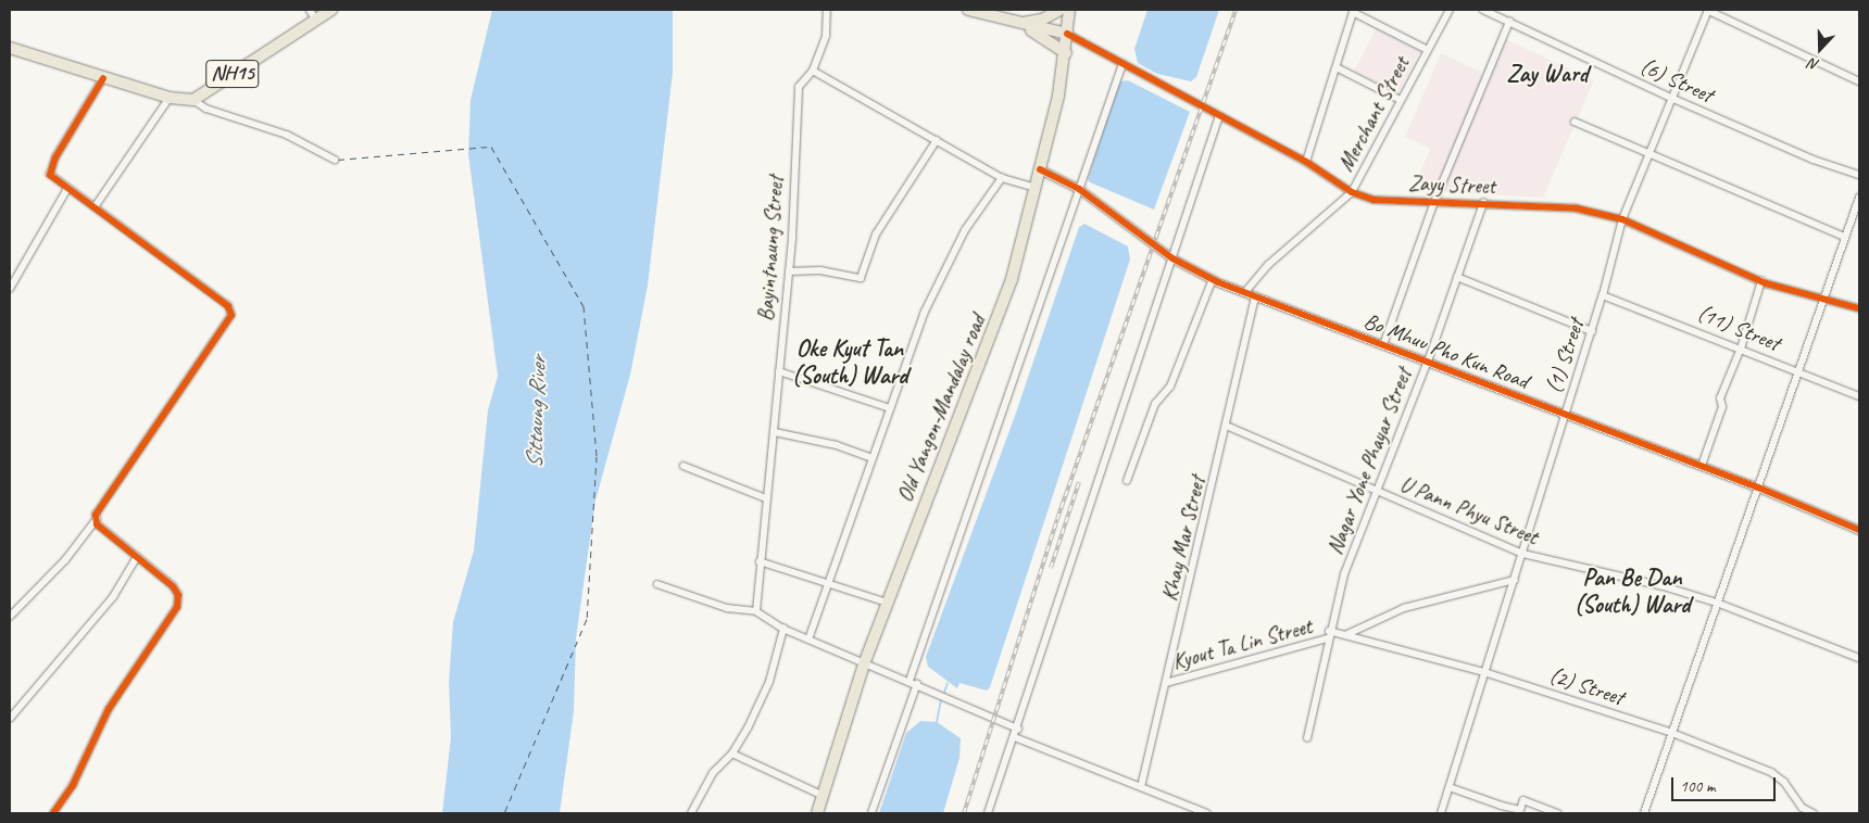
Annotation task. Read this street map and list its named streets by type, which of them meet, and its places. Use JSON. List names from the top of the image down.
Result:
{
  "streets": {
    "highway": ["NH15", "Old Yangon-Mandalay road"],
    "street": [
      "(6) Street",
      "Merchant Street",
      "Zayy Street",
      "Bayintnaung Street",
      "(11) Street",
      "Bo Mhuu Pho Kun Road",
      "(1) Street",
      "Nagar Yone Phayar Street",
      "U Pann Phyu Street",
      "Khay Mar Street",
      "Kyout Ta Lin Street",
      "(2) Street"
    ]
  },
  "crossings": [
    ["(6) Street", "(1) Street"],
    ["Merchant Street", "Zayy Street"],
    ["Merchant Street", "Bo Mhuu Pho Kun Road"],
    ["Zayy Street", "(1) Street"],
    ["Zayy Street", "Old Yangon-Mandalay road"],
    ["Zayy Street", "Nagar Yone Phayar Street"],
    ["(11) Street", "(1) Street"],
    ["Bo Mhuu Pho Kun Road", "(1) Street"],
    ["Bo Mhuu Pho Kun Road", "Old Yangon-Mandalay road"],
    ["Bo Mhuu Pho Kun Road", "Nagar Yone Phayar Street"],
    ["Bo Mhuu Pho Kun Road", "Khay Mar Street"],
    ["(1) Street", "U Pann Phyu Street"],
    ["(1) Street", "(2) Street"],
    ["Nagar Yone Phayar Street", "U Pann Phyu Street"],
    ["Nagar Yone Phayar Street", "Kyout Ta Lin Street"],
    ["Nagar Yone Phayar Street", "(2) Street"],
    ["U Pann Phyu Street", "Khay Mar Street"],
    ["Khay Mar Street", "Kyout Ta Lin Street"],
    ["Kyout Ta Lin Street", "(2) Street"]
  ],
  "districts": ["Zay Ward", "Oke Kyut Tan (South) Ward", "Pan Be Dan (South) Ward"],
  "water": ["Sittaung River"],
  "scale_bar": "100 m",
  "north": "bottom"
}
